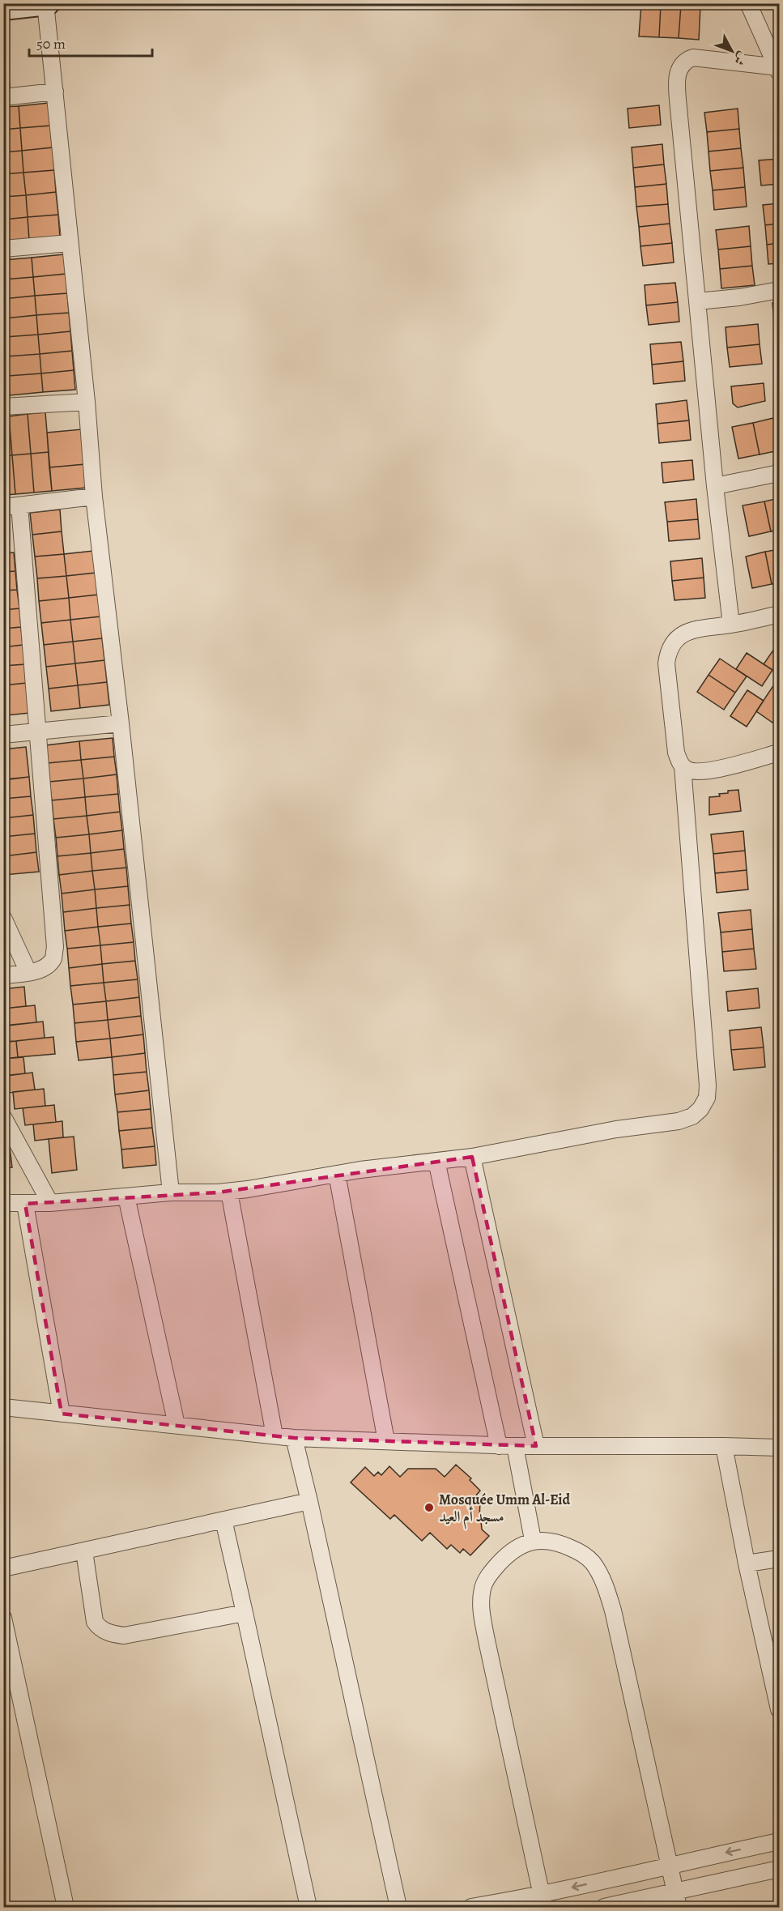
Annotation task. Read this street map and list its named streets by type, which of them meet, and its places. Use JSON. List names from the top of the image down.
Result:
{
  "places": ["Mosquée Umm Al-Eid مسجد أم العيد"],
  "scale_bar": "50 m",
  "north": "bottom right"
}
